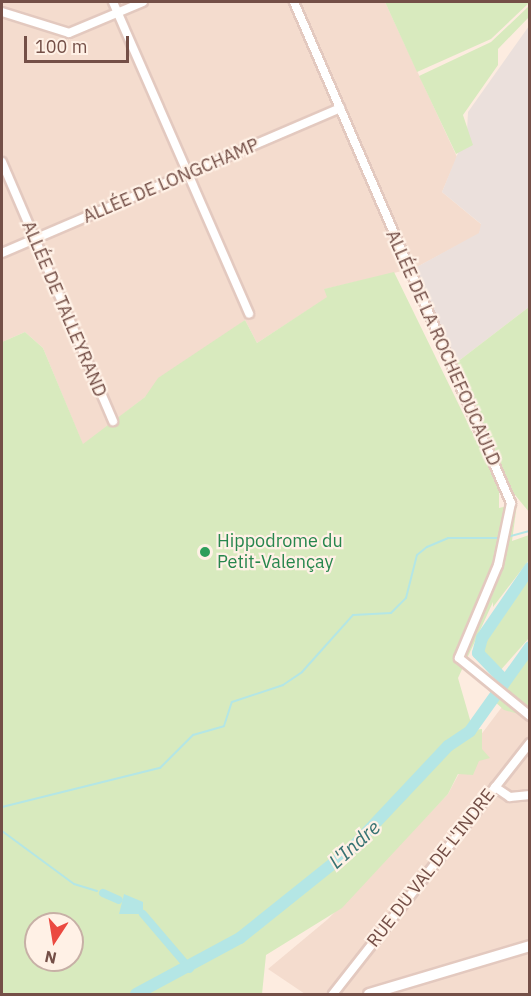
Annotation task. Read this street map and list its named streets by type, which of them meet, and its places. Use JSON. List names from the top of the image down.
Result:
{
  "streets": {
    "street": [
      "ALLÉE DE LONGCHAMP",
      "ALLÉE DE TALLEYRAND",
      "ALLÉE DE LA ROCHEFOUCAULD",
      "RUE DU VAL DE L'INDRE"
    ]
  },
  "crossings": [
    ["ALLÉE DE LONGCHAMP", "ALLÉE DE TALLEYRAND"],
    ["ALLÉE DE LONGCHAMP", "ALLÉE DE LA ROCHEFOUCAULD"]
  ],
  "water": ["L'Indre"],
  "places": ["Hippodrome du Petit-Valençay"],
  "scale_bar": "100 m",
  "north": "bottom"
}
